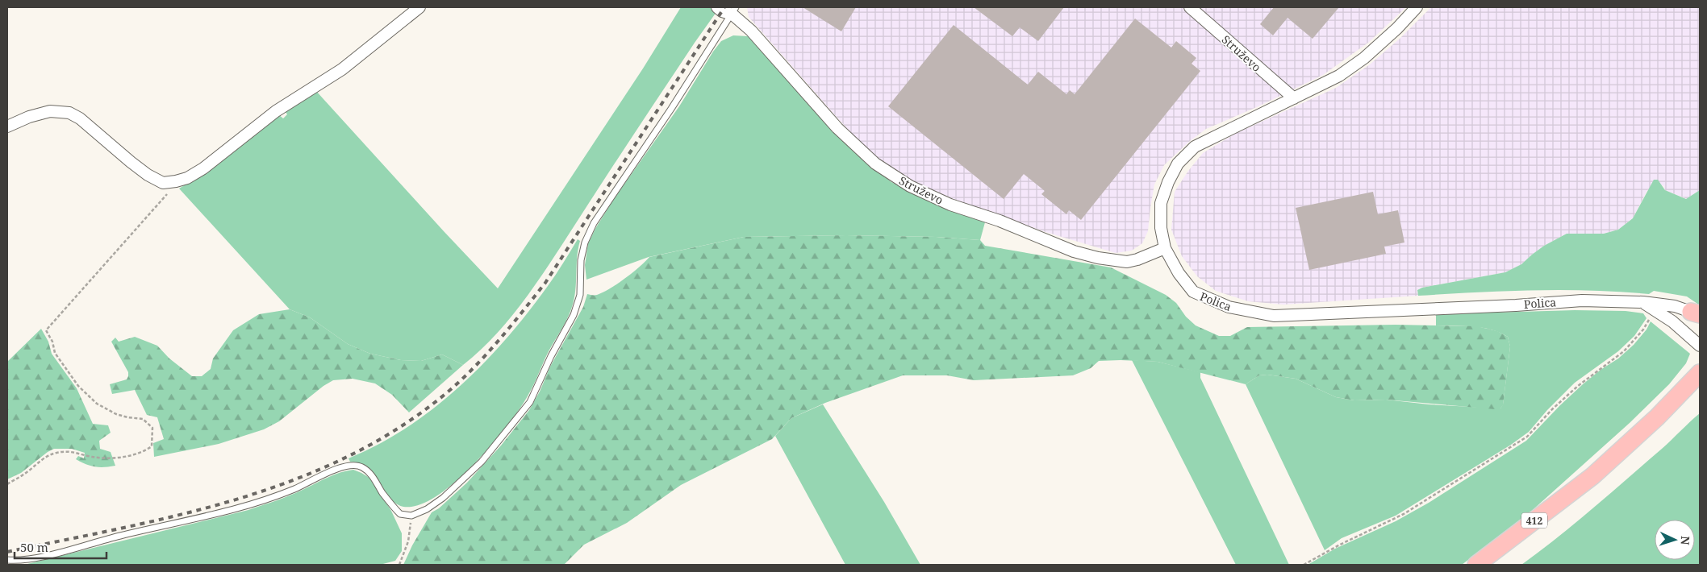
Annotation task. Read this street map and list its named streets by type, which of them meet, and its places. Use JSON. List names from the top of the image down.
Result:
{
  "streets": {
    "main road": ["412"],
    "street": ["Struževo", "Polica"]
  },
  "crossings": [
    ["Struževo", "Polica"]
  ],
  "scale_bar": "50 m",
  "north": "right"
}
